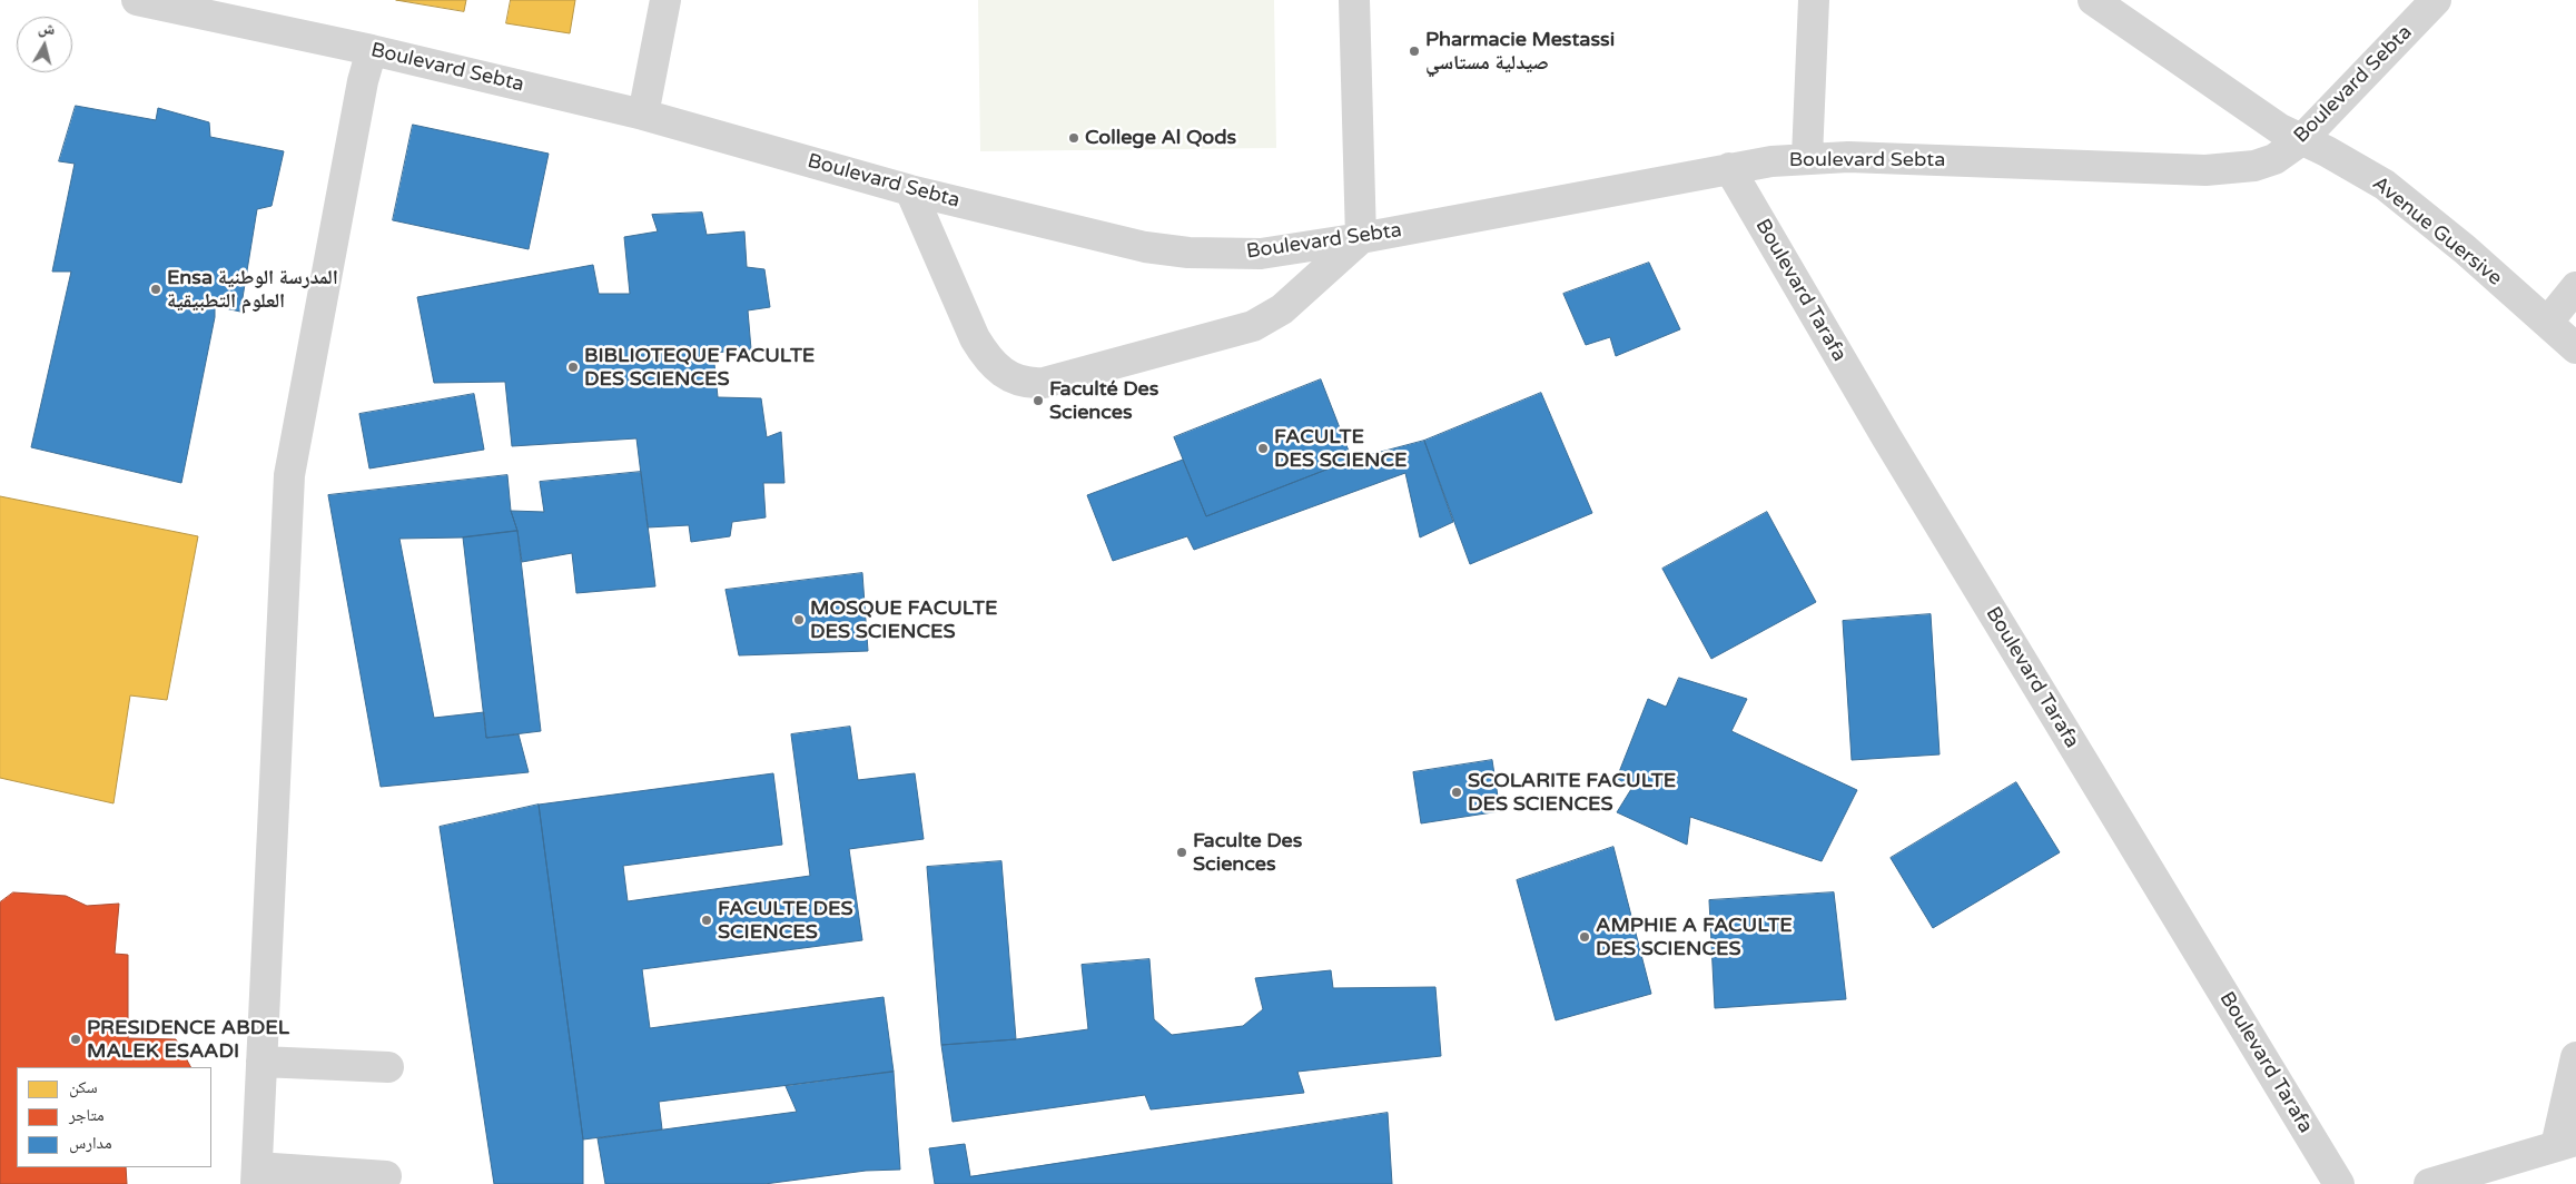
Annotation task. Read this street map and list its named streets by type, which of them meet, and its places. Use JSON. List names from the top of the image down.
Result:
{
  "streets": {
    "street": ["Boulevard Sebta", "Avenue Guersive", "Boulevard Tarafa"]
  },
  "crossings": [
    ["Boulevard Sebta", "Avenue Guersive"],
    ["Boulevard Sebta", "Boulevard Tarafa"]
  ],
  "places": [
    "Pharmacie Mestassi صيدلية مستاسي",
    "College Al Qods",
    "Ensa المدرسة الوطنية العلوم التطبيقية",
    "BIBLIOTEQUE FACULTE DES SCIENCES",
    "Faculté Des Sciences",
    "FACULTE DES SCIENCE",
    "MOSQUE FACULTE DES SCIENCES",
    "SCOLARITE FACULTE DES SCIENCES",
    "Faculte Des Sciences",
    "FACULTE DES SCIENCES",
    "AMPHIE A FACULTE DES SCIENCES",
    "PRESIDENCE ABDEL MALEK ESAADI"
  ],
  "legend": ["سكن", "متاجر", "مدارس"],
  "north": "top"
}
